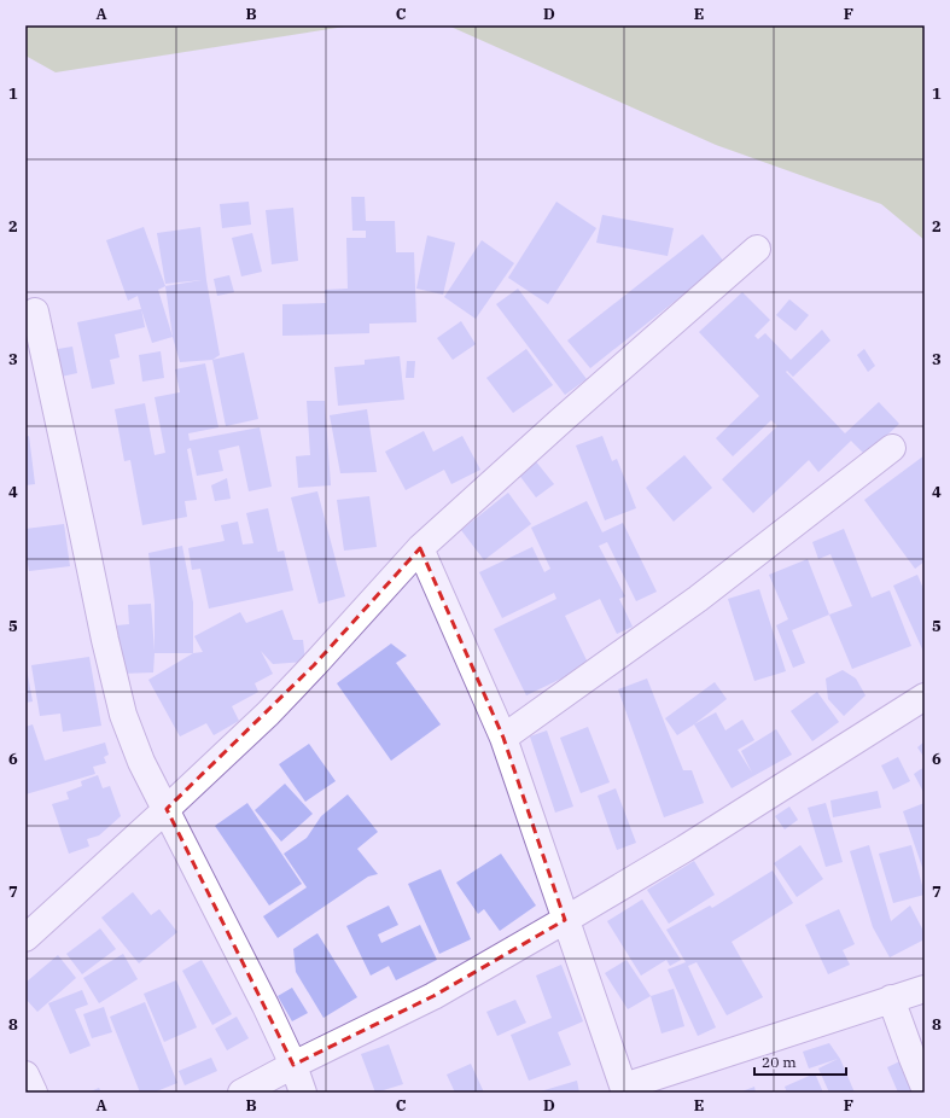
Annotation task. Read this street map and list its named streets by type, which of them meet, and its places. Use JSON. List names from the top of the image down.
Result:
{
  "scale_bar": "20 m",
  "grid": {
    "columns": [
      "A",
      "B",
      "C",
      "D",
      "E",
      "F"
    ],
    "rows": [
      "1",
      "2",
      "3",
      "4",
      "5",
      "6",
      "7",
      "8"
    ]
  }
}
